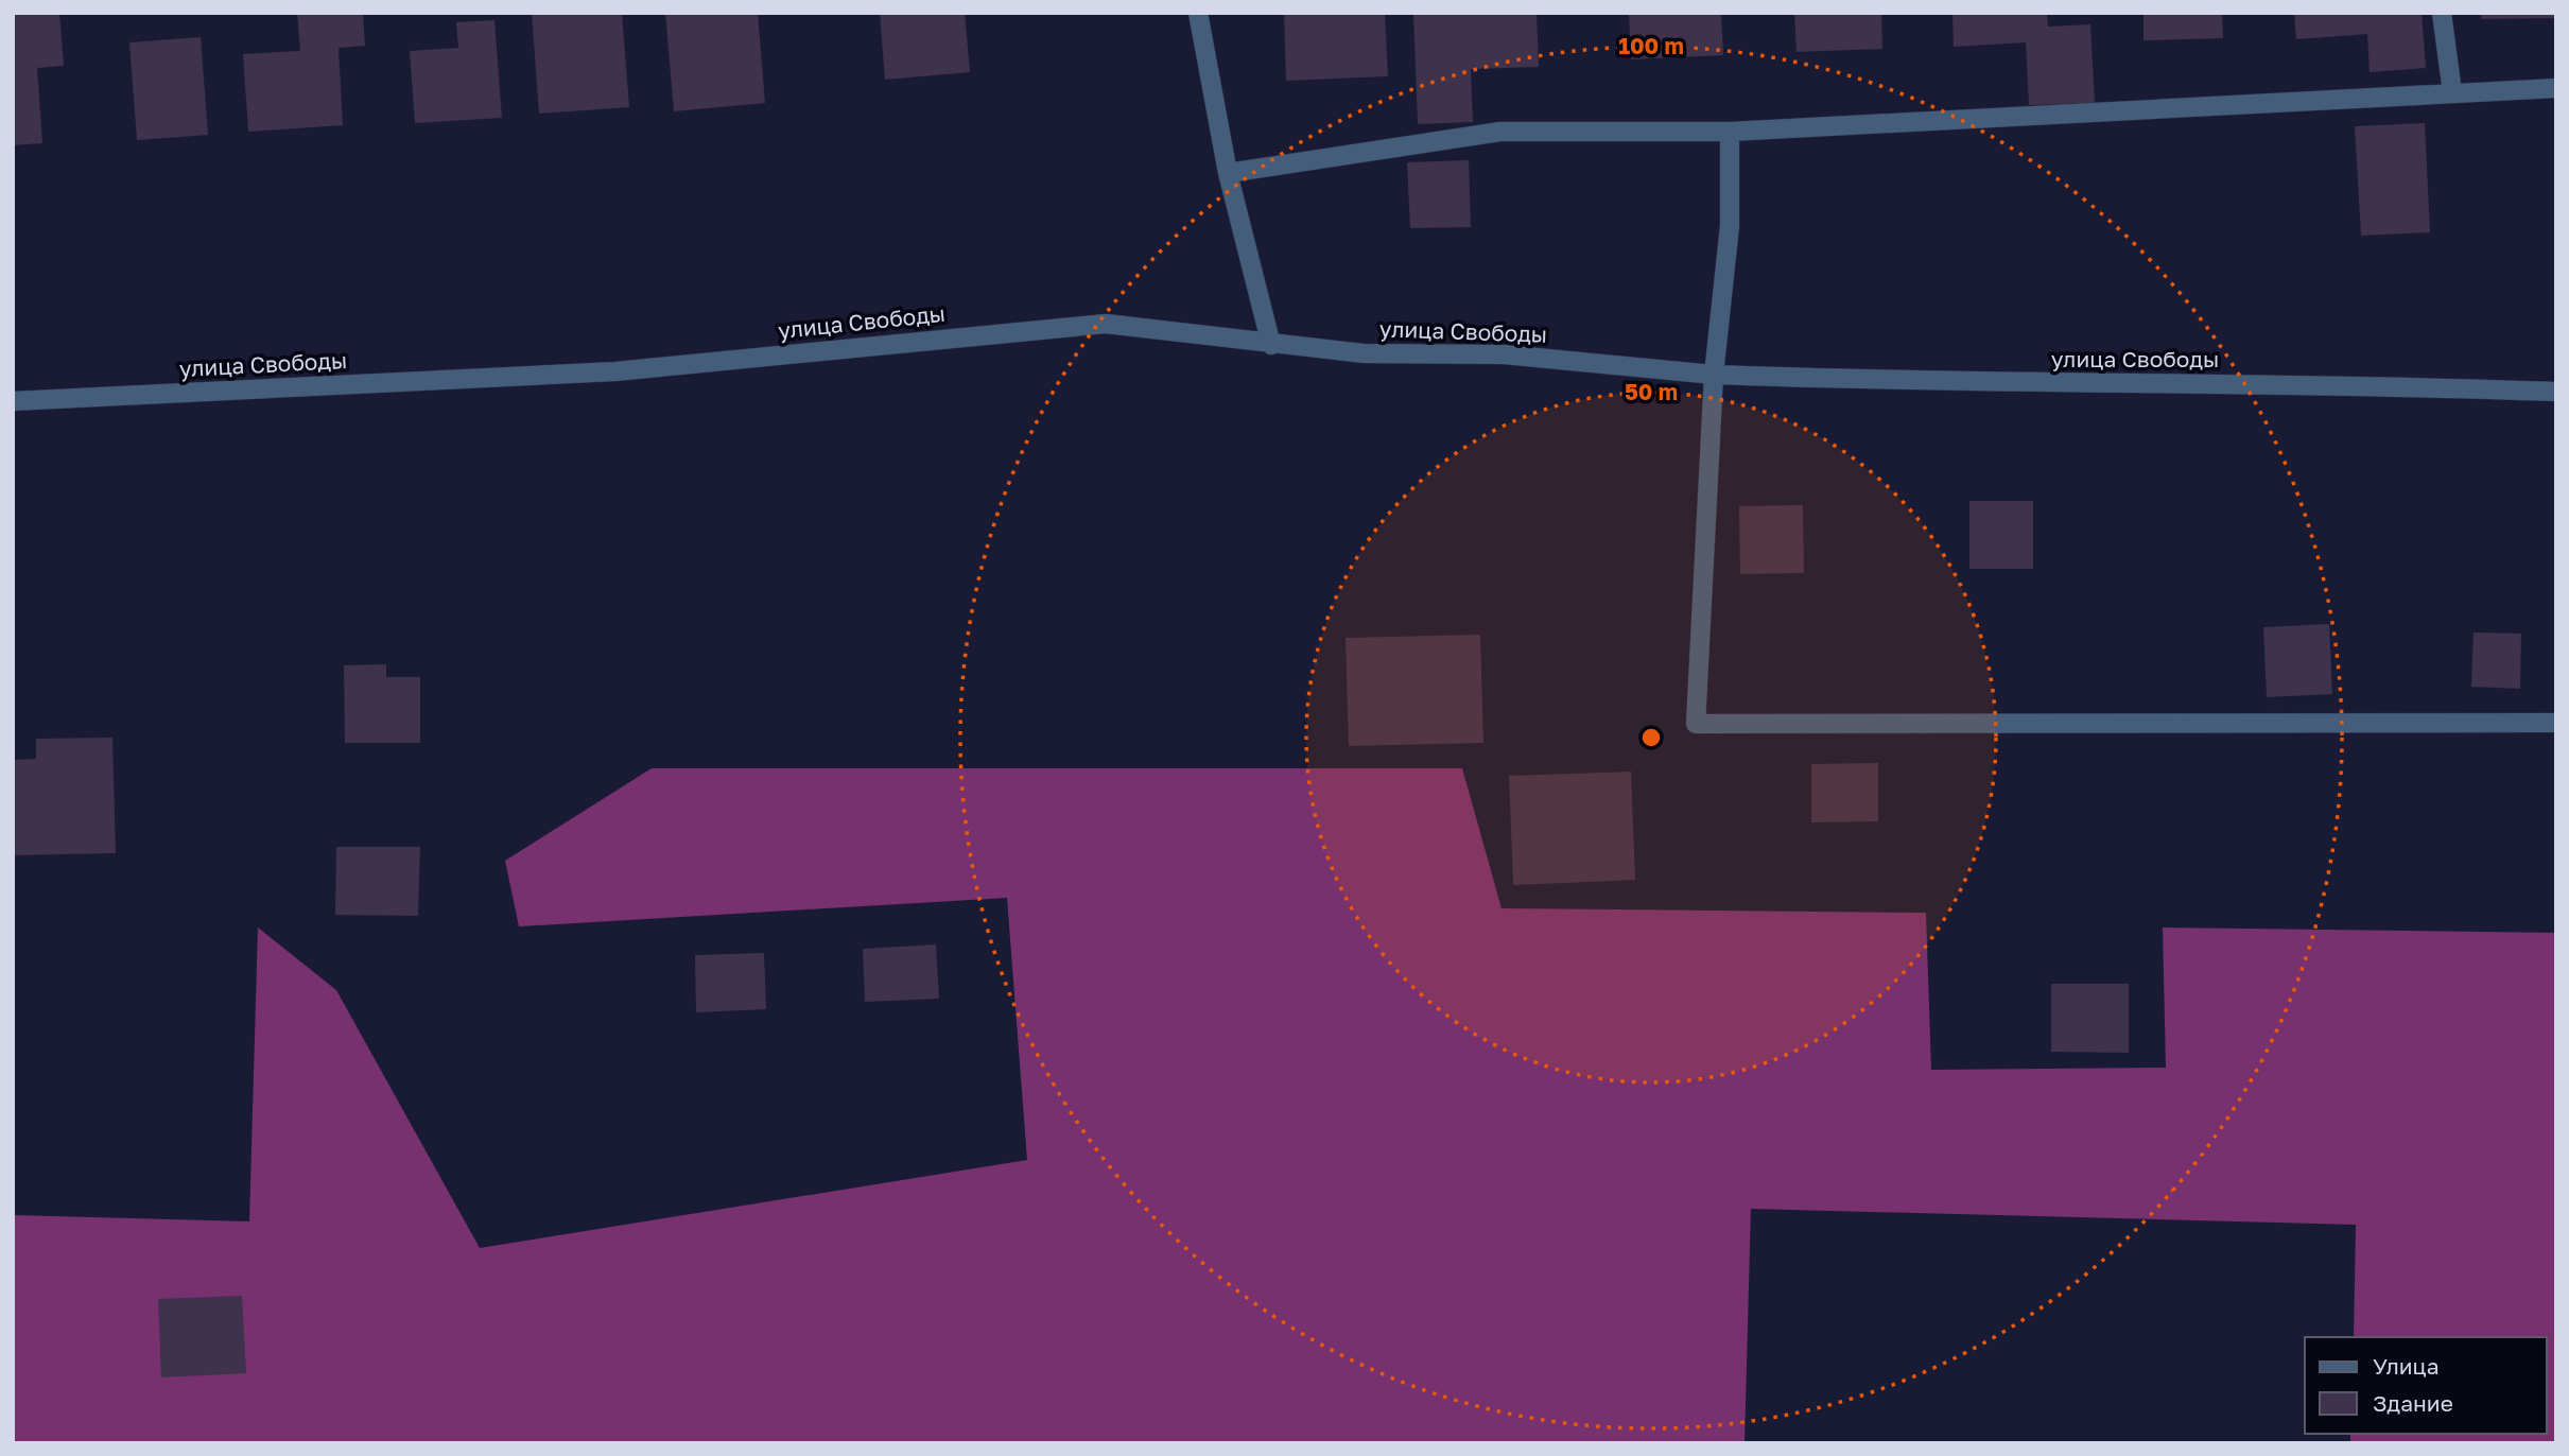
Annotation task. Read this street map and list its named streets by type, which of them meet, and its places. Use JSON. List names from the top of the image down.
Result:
{
  "streets": {
    "street": ["улица Свободы"]
  },
  "legend": ["Улица", "Здание"],
  "rings": ["100 m", "50 m"]
}
